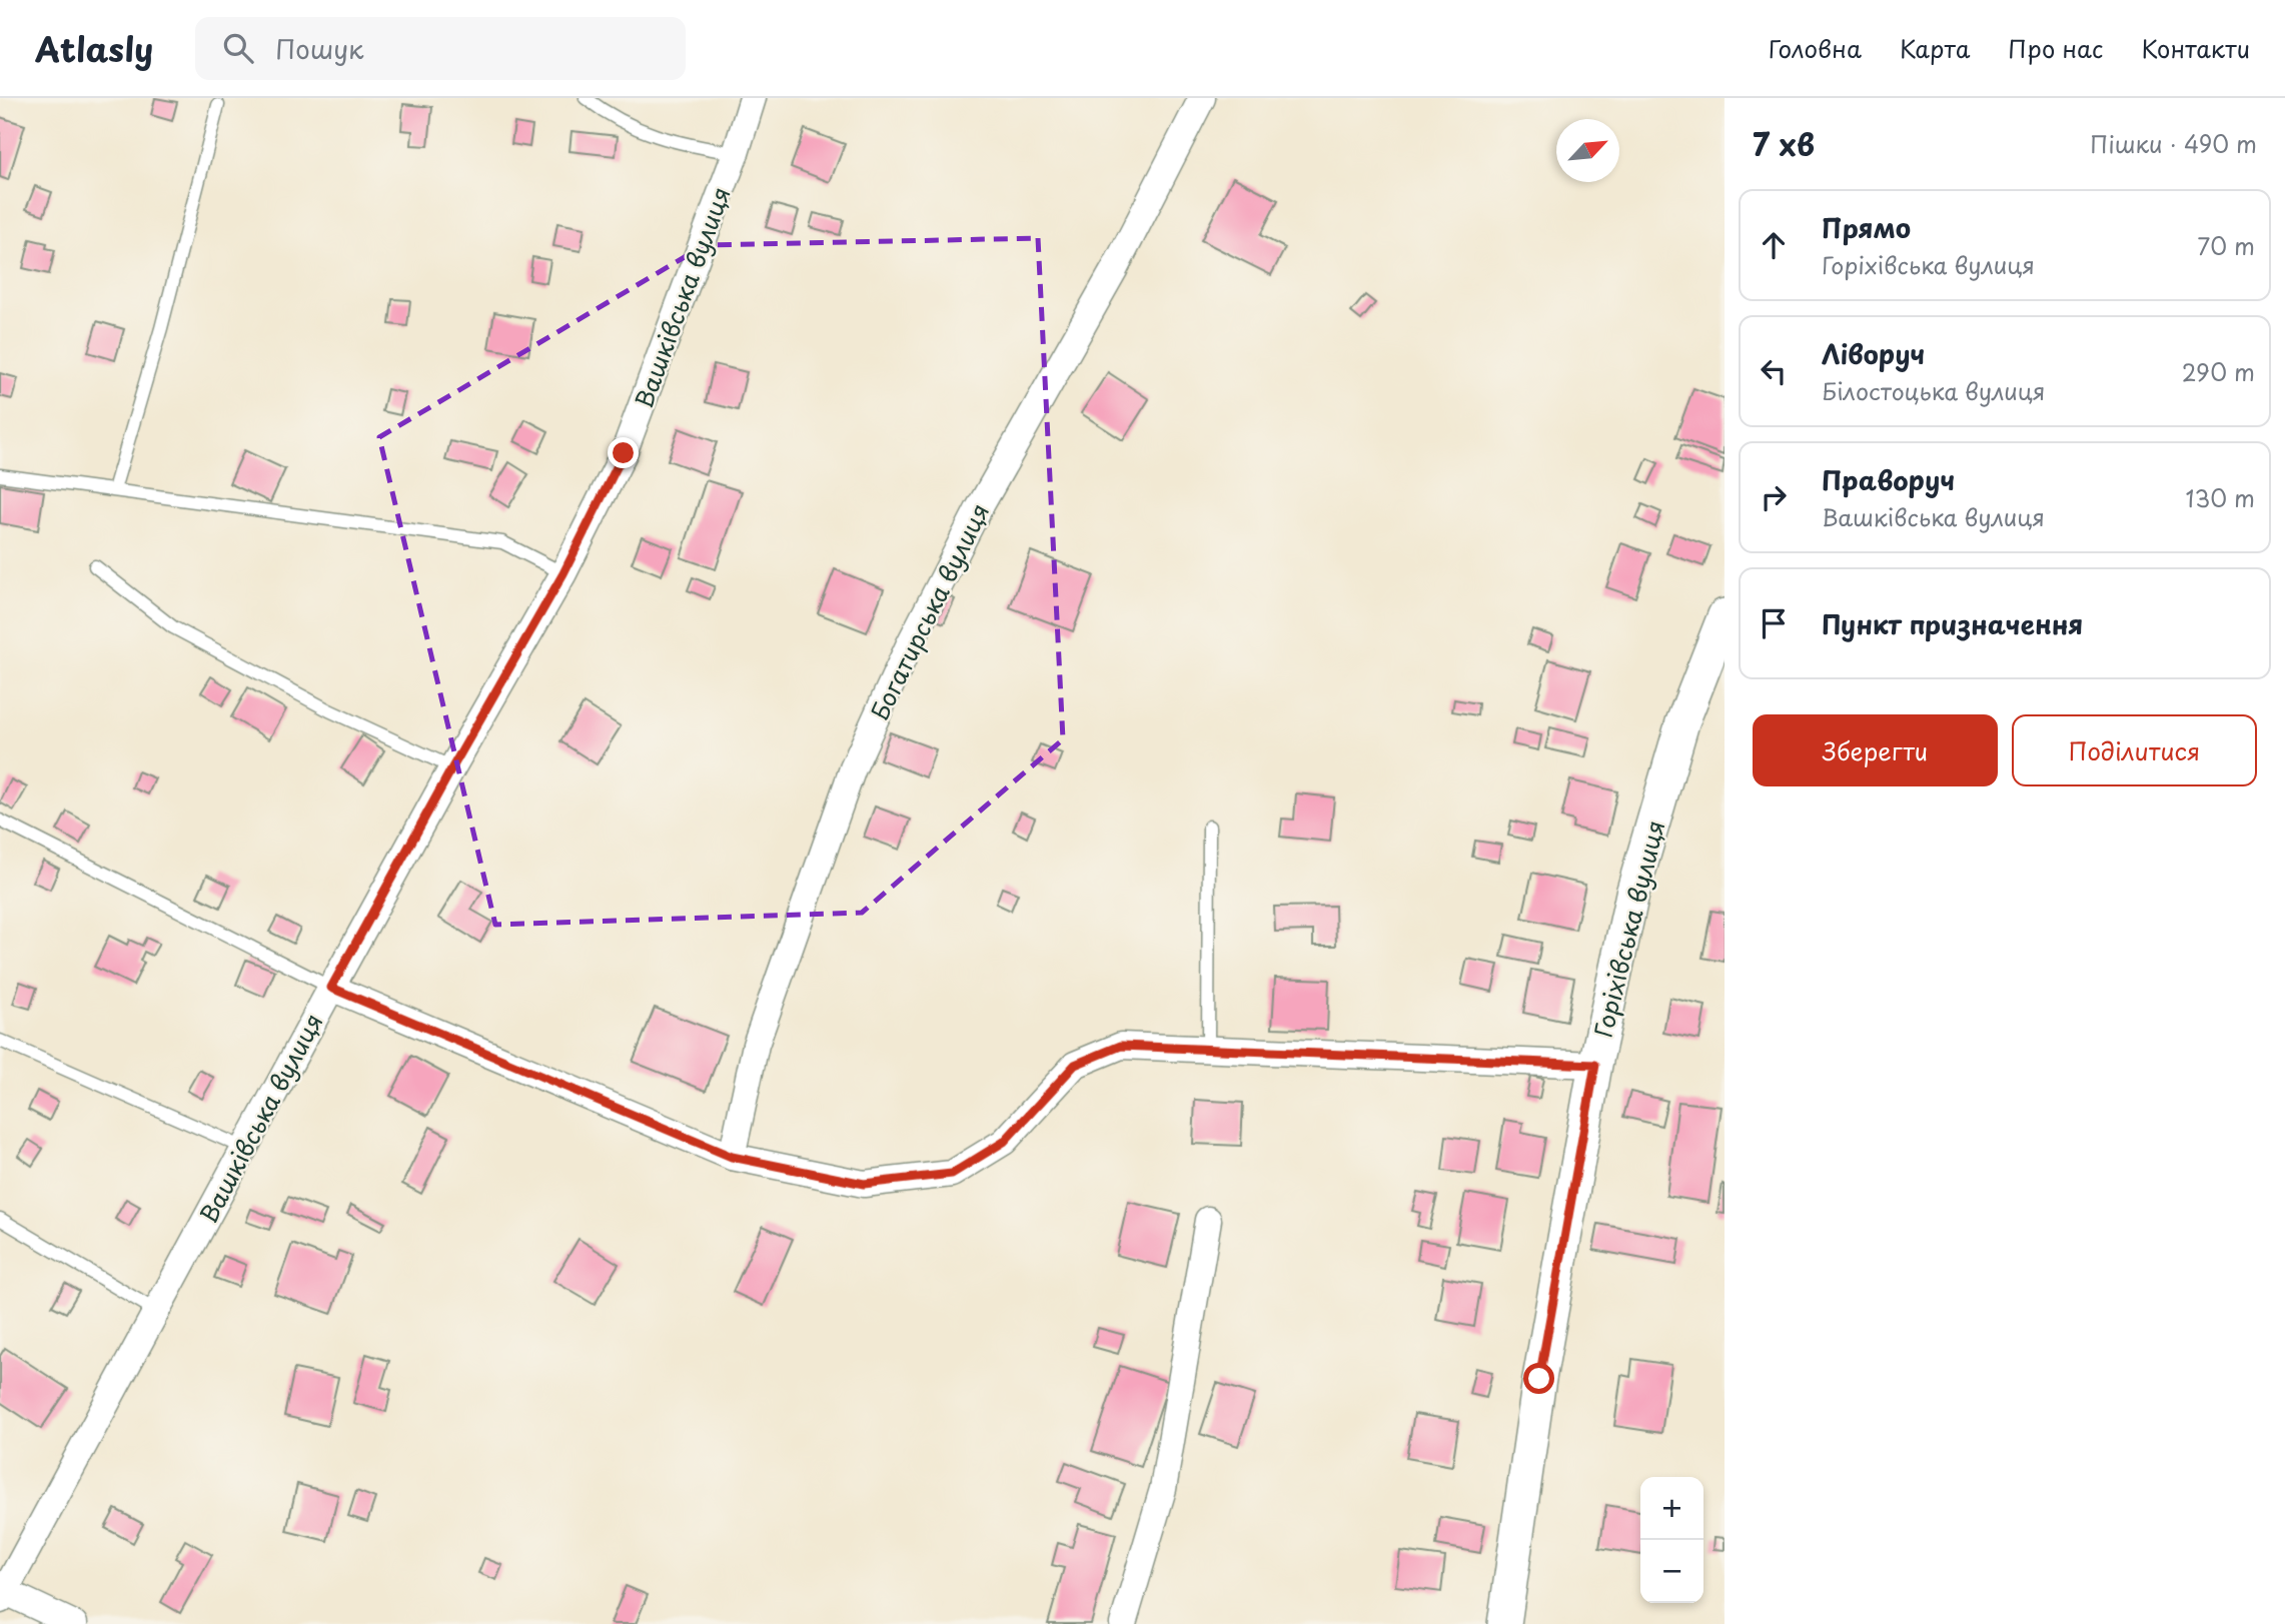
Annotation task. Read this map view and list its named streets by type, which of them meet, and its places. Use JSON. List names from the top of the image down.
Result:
{
  "streets": {
    "street": ["Вашківська вулиця", "Богатирська вулиця", "Горіхівська вулиця"]
  },
  "north": "top right",
  "page": {
    "header": "Atlasly",
    "search": "Пошук",
    "nav": [
      "Головна",
      "Карта",
      "Про нас",
      "Контакти"
    ],
    "heading": ["7 хв", "Пішки · 490 m"],
    "list": [
      ["Прямо", "Горіхівська вулиця", "70 m"],
      ["Ліворуч", "Білостоцька вулиця", "290 m"],
      ["Праворуч", "Вашківська вулиця", "130 m"],
      "Пункт призначення"
    ],
    "buttons": ["Зберегти", "Поділитися"],
    "map_buttons": ["+", "−"]
  }
}
